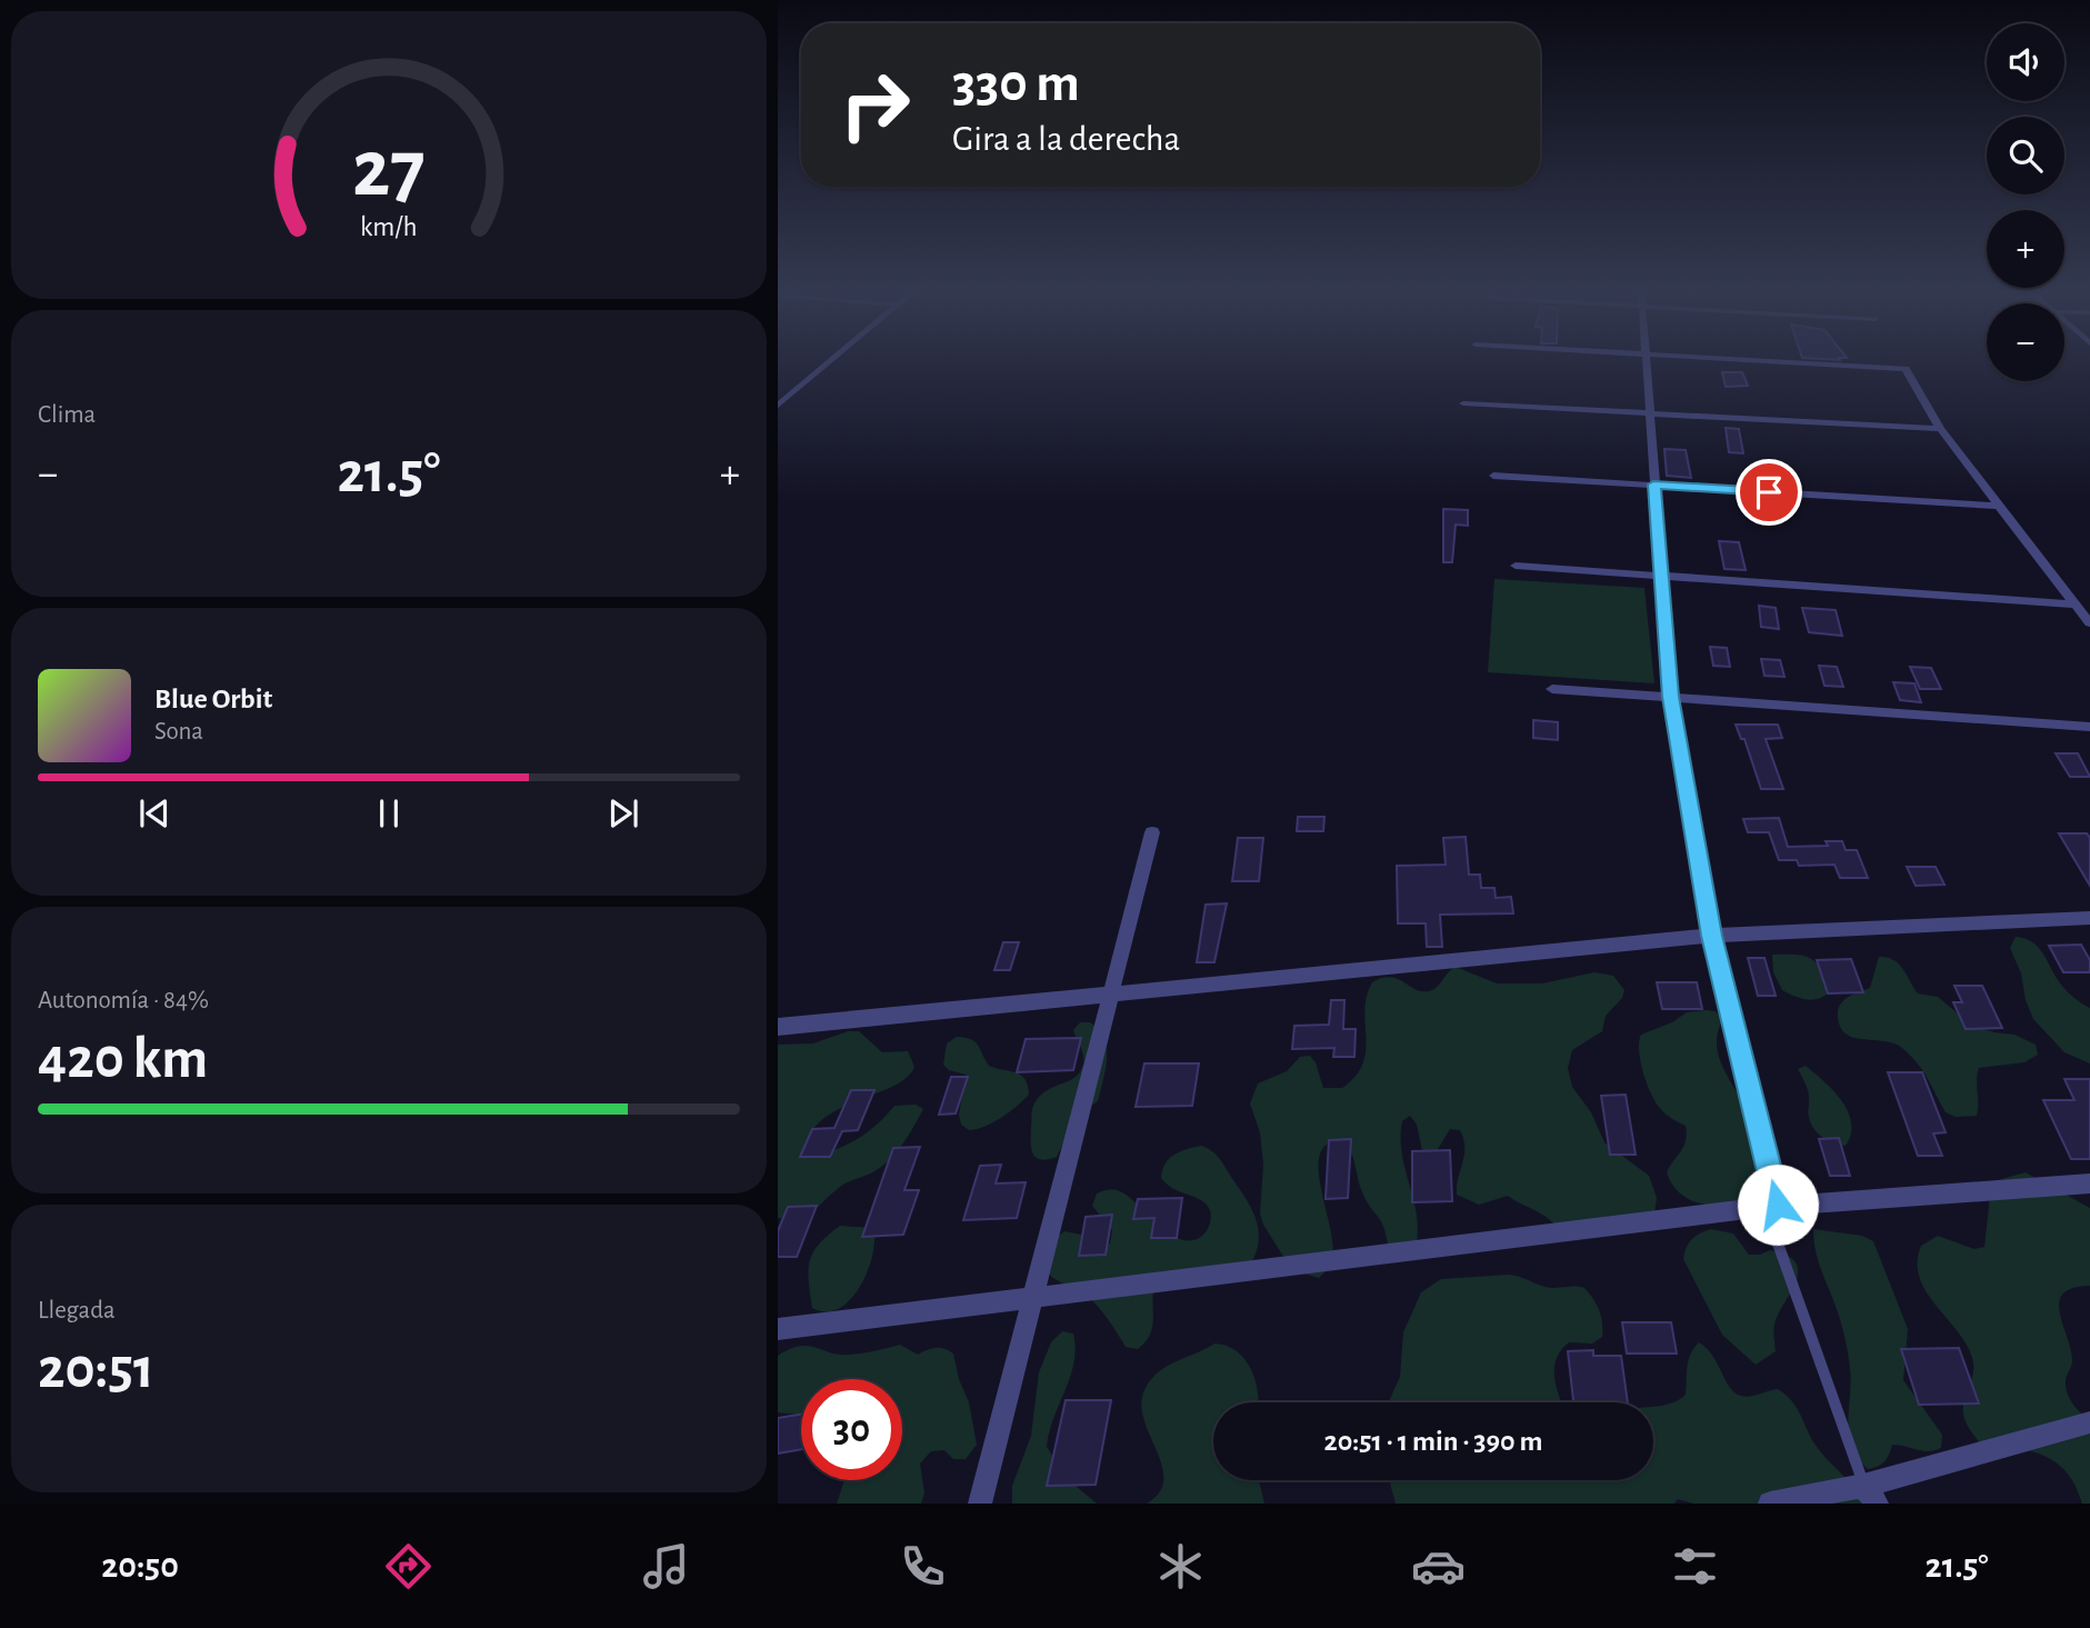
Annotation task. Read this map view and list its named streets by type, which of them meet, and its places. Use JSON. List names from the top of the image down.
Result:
{
  "page": {
    "map_buttons": ["+", "−"],
    "turn": ["330 m", "Gira a la derecha"],
    "tile": [
      "Clima",
      ["Autonomía · 84%", "420 km"],
      ["Llegada", "20:51"]
    ],
    "heat": ["−", "21.5°", "+"],
    "song": ["Blue Orbit", "Sona"],
    "limit": "30",
    "trip": "20:51 · 1 min · 390 m",
    "tabs": ["20:50", "21.5°"],
    "gauge": ["27", "km/h"]
  }
}
